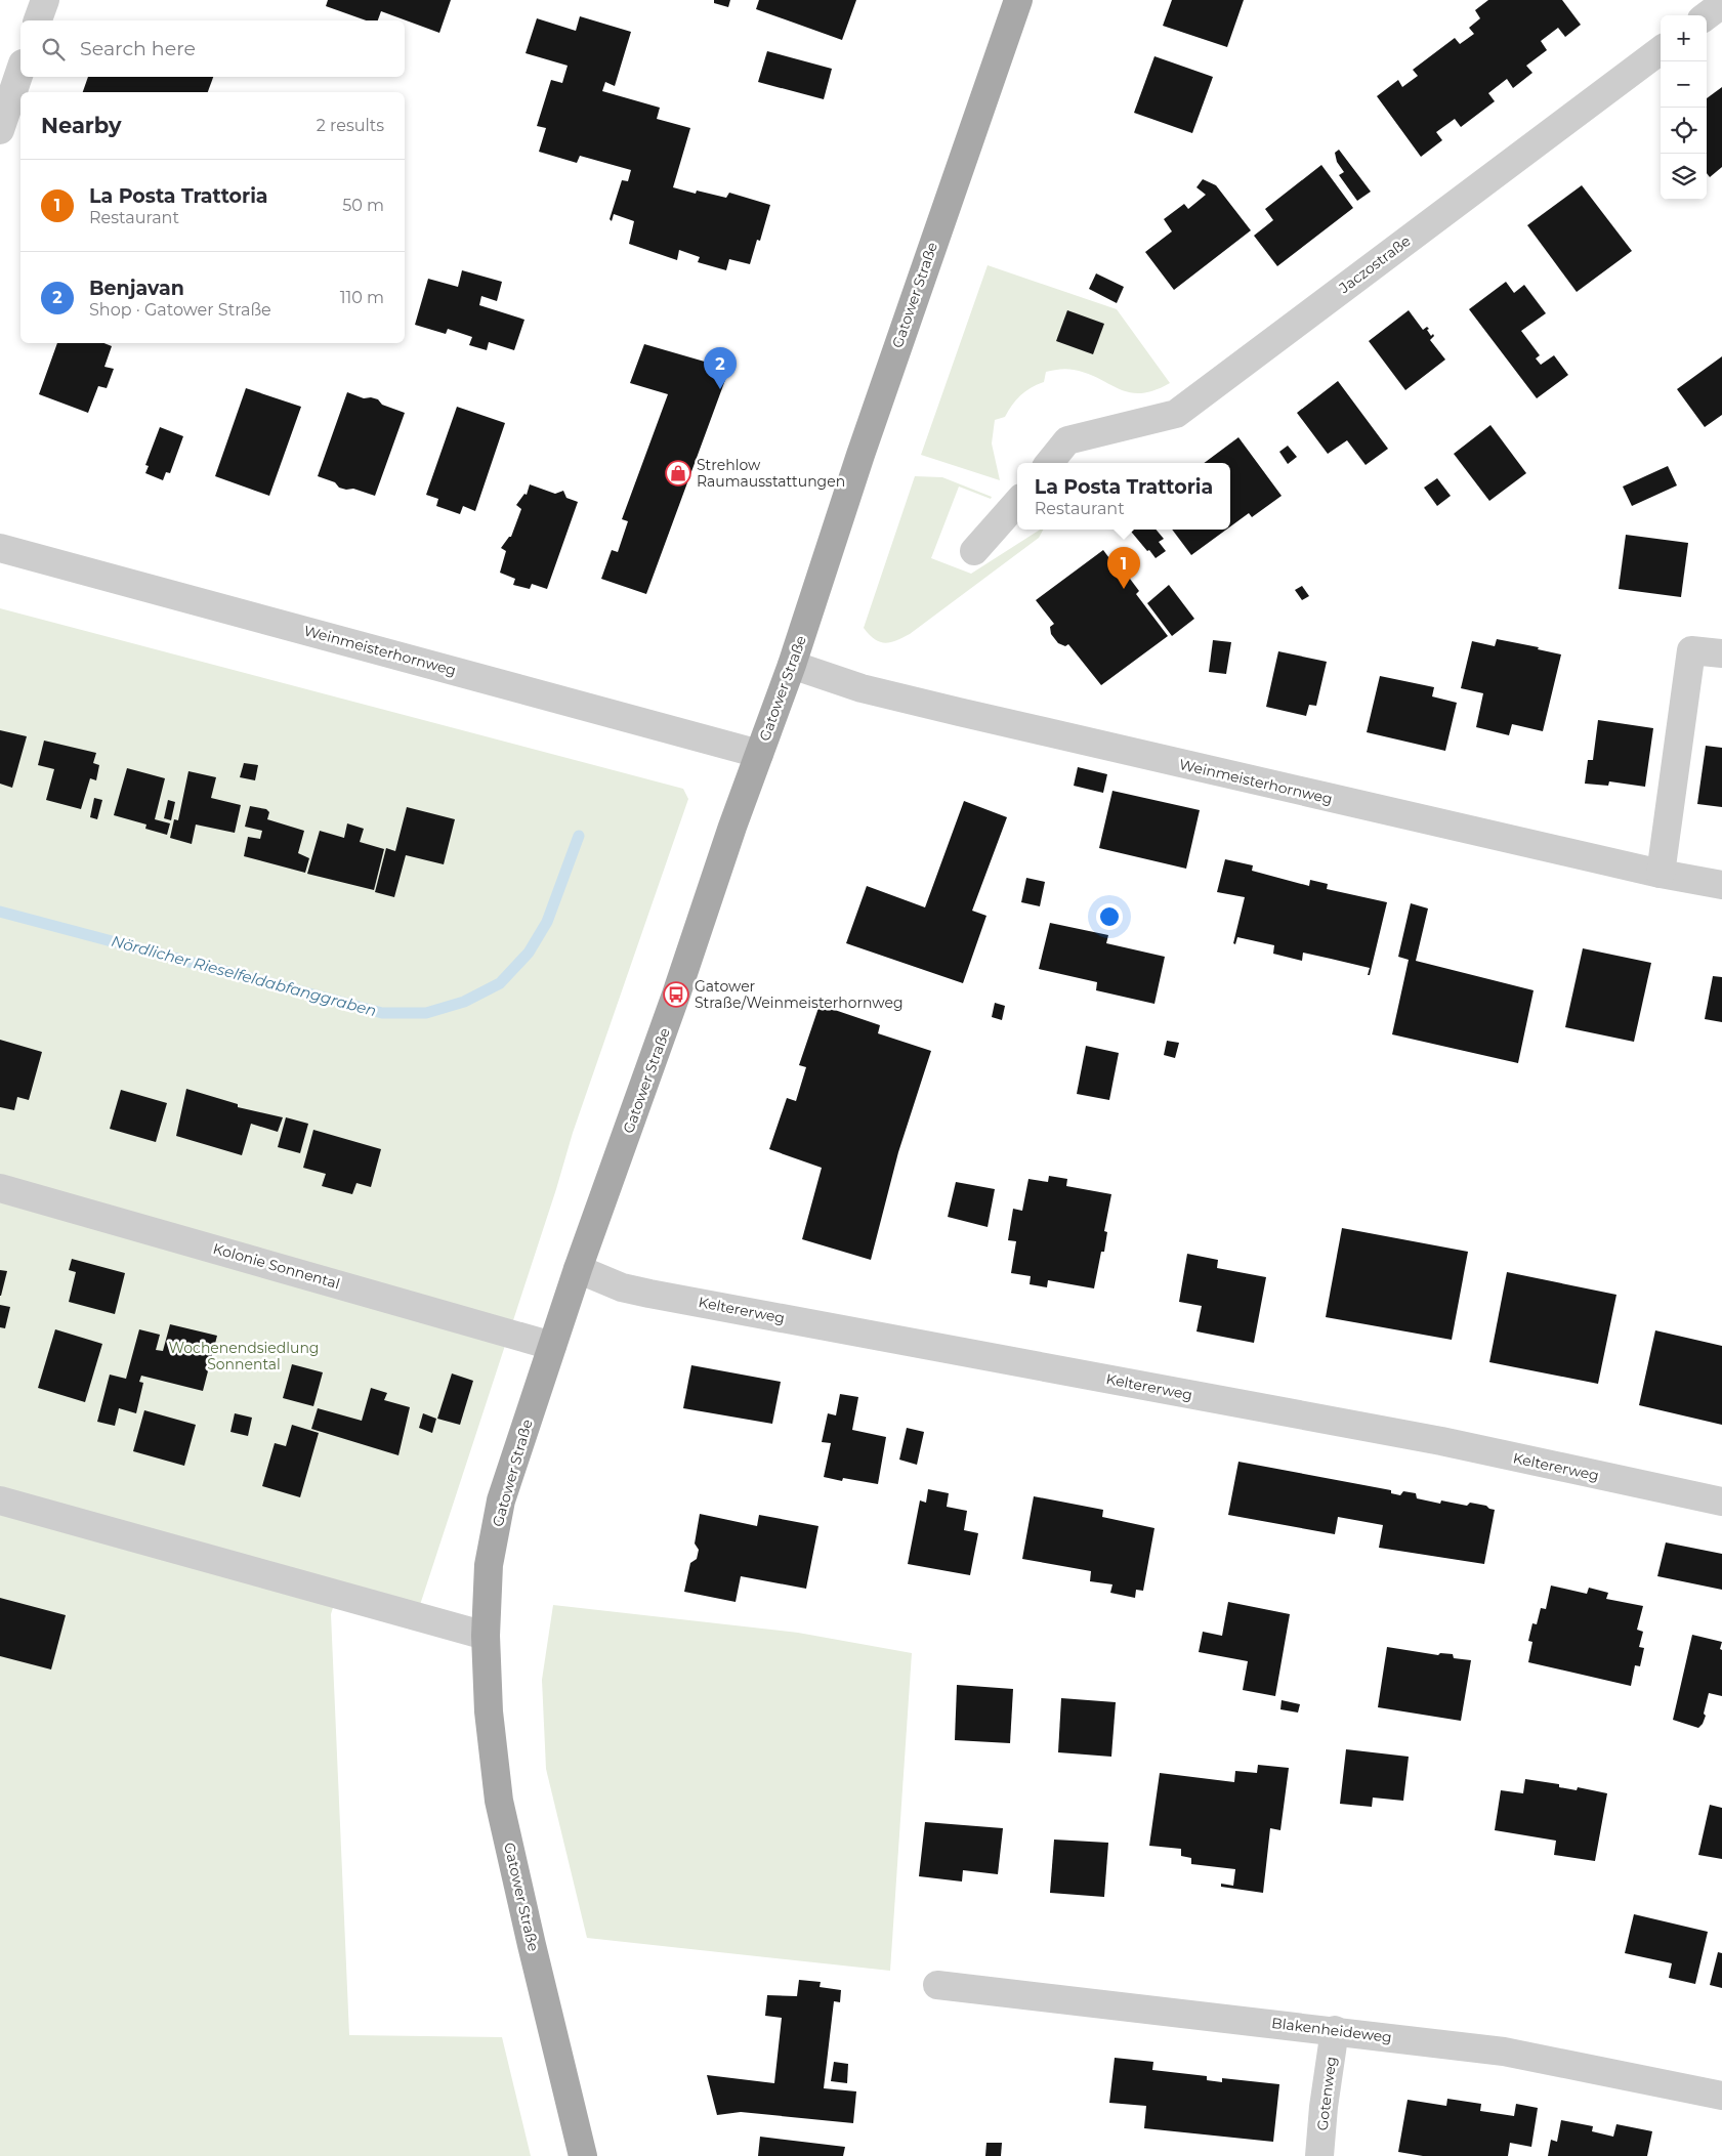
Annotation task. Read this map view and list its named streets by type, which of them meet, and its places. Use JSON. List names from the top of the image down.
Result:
{
  "streets": {
    "main road": ["Gatower Straße"],
    "street": [
      "Jaczostraße",
      "Weinmeisterhornweg",
      "Kolonie Sonnental",
      "Keltererweg",
      "Blakenheideweg",
      "Gotenweg"
    ]
  },
  "crossings": [
    ["Gatower Straße", "Weinmeisterhornweg"],
    ["Gatower Straße", "Kolonie Sonnental"],
    ["Gatower Straße", "Keltererweg"],
    ["Blakenheideweg", "Gotenweg"]
  ],
  "water": ["Nördlicher Rieselfeldabfanggraben"],
  "parks": ["Wochenendsiedlung Sonnental"],
  "places": {
    "shop": ["Strehlow Raumausstattungen"],
    "bus stop": ["Gatower Straße/Weinmeisterhornweg"]
  },
  "page": {
    "map_buttons": ["+", "−"],
    "search": "Search here",
    "heading": ["Nearby", "2 results"],
    "list": [
      {
        "mark": "1",
        "name": "La Posta Trattoria",
        "note": "Restaurant",
        "value": "50 m"
      },
      {
        "mark": "2",
        "name": "Benjavan",
        "note": "Shop · Gatower Straße",
        "value": "110 m"
      }
    ],
    "pins": ["2", "1"],
    "popup": ["La Posta Trattoria", "Restaurant"]
  }
}
